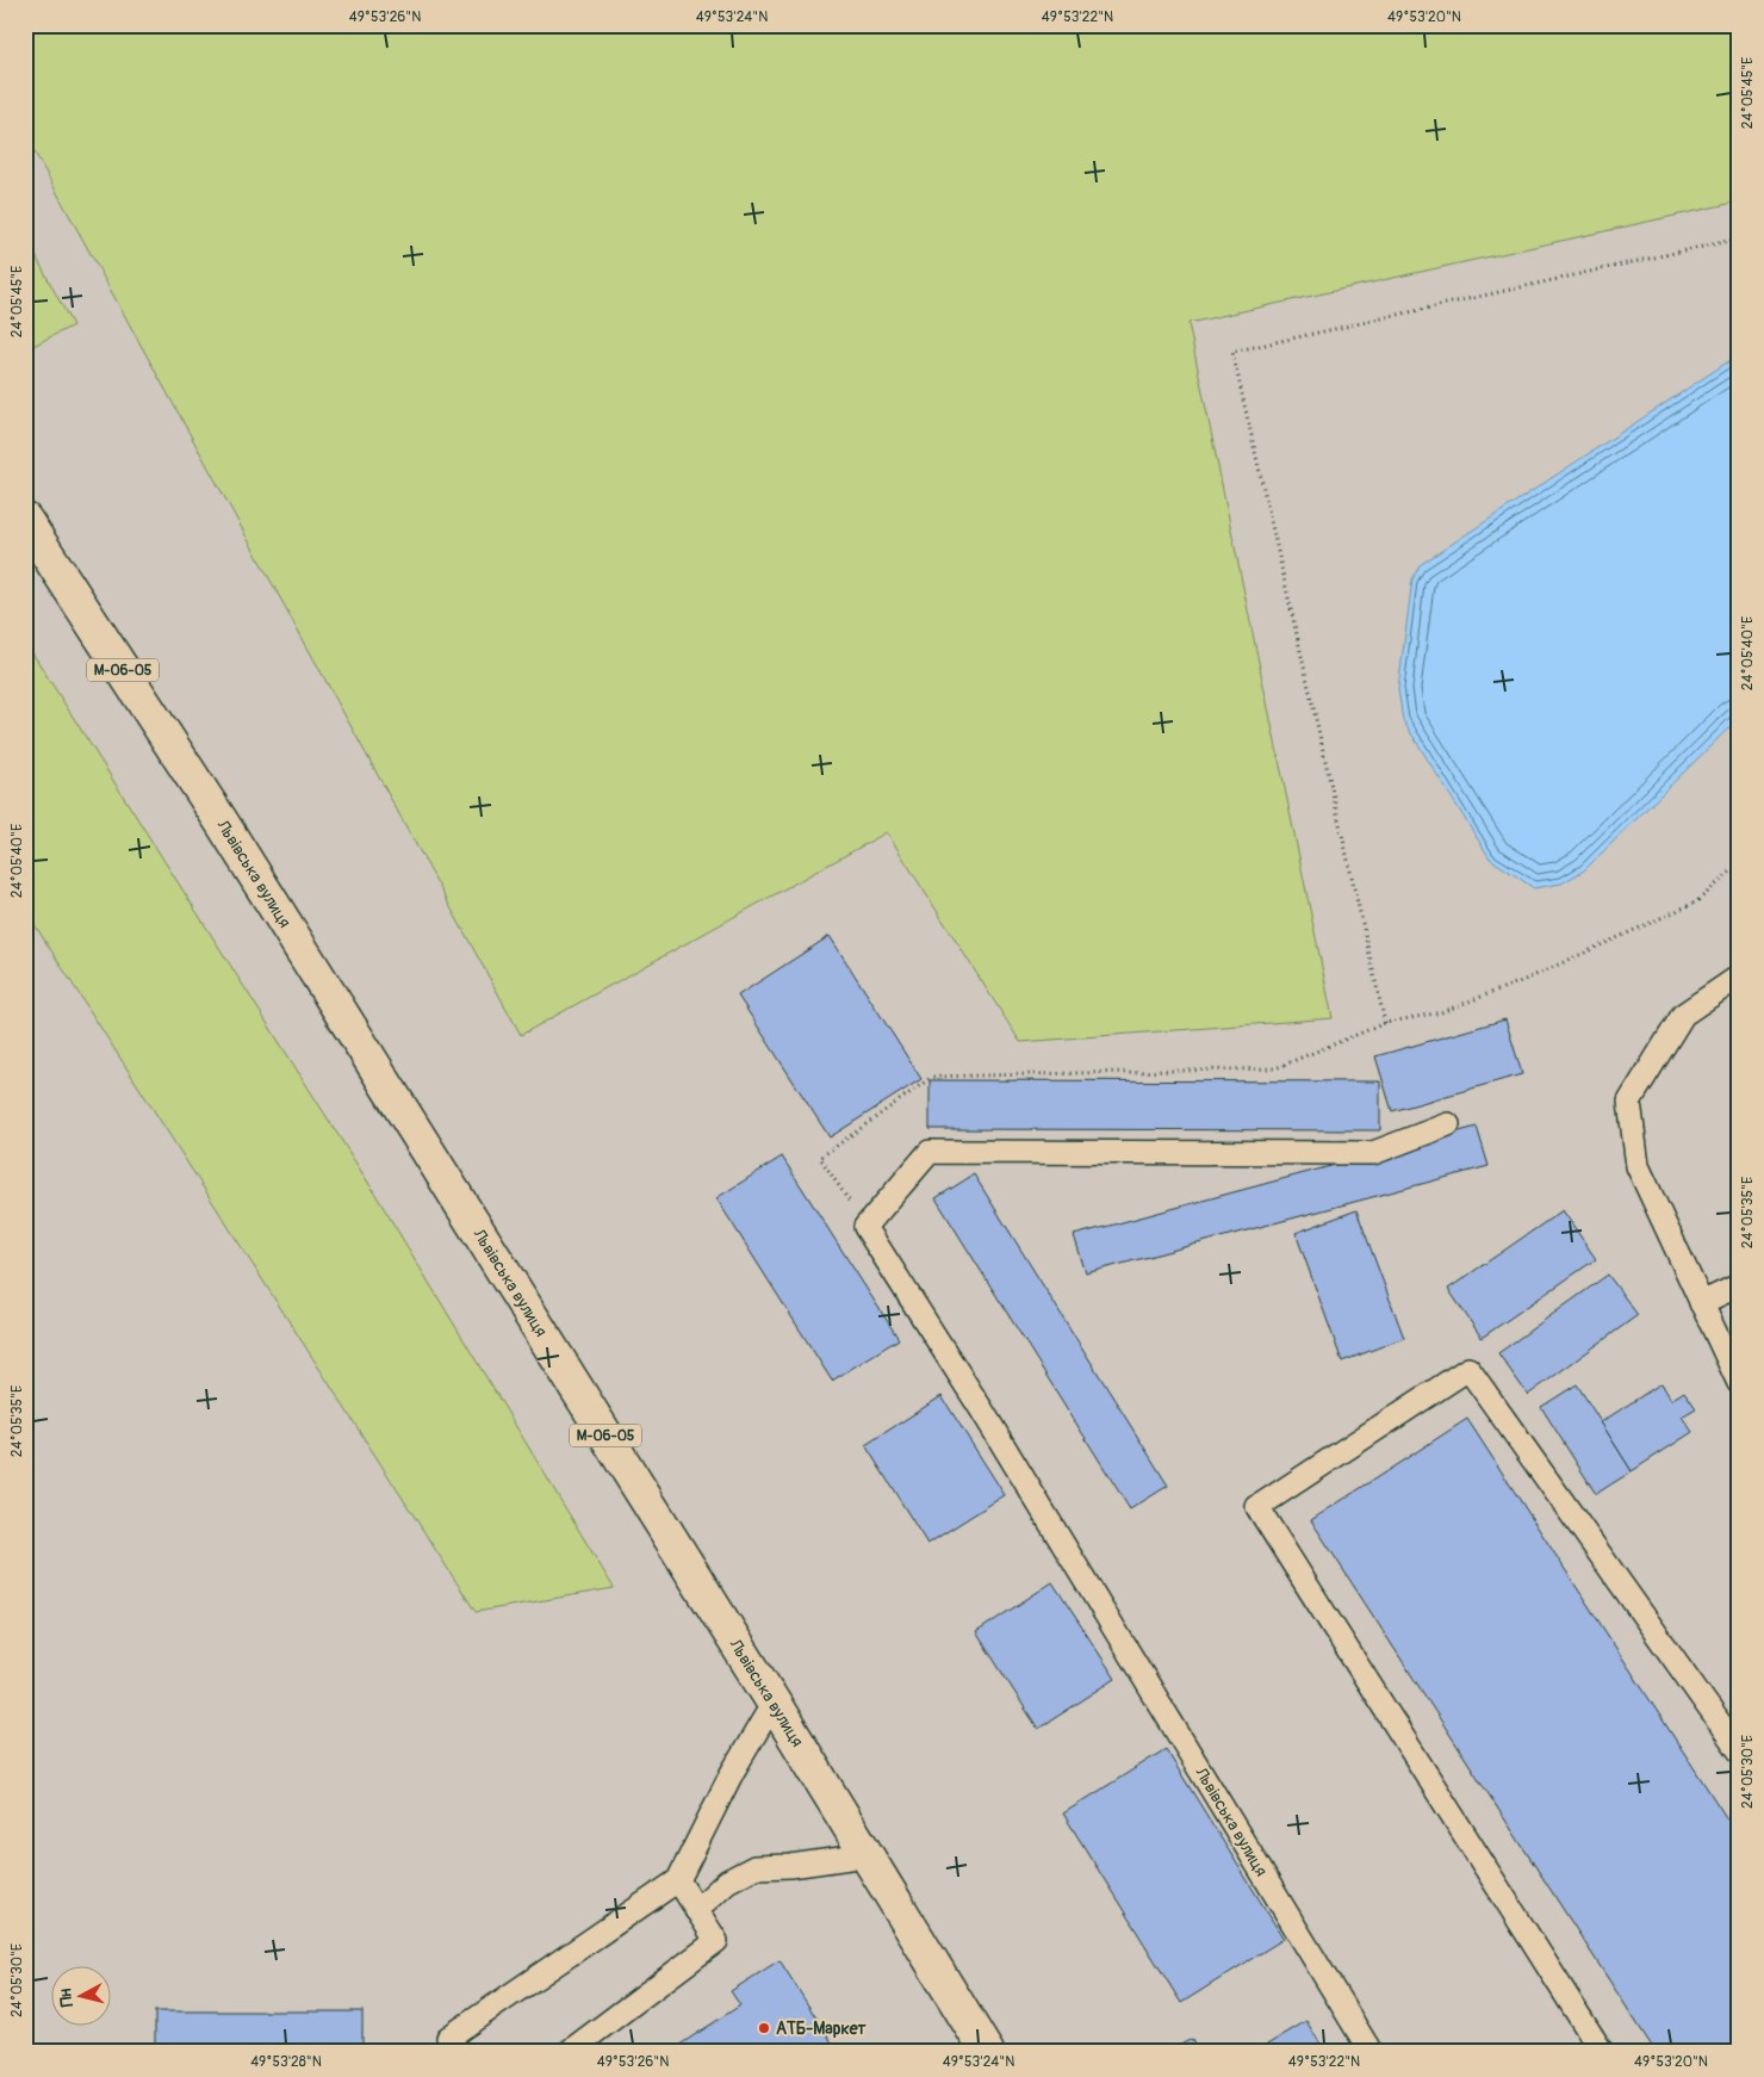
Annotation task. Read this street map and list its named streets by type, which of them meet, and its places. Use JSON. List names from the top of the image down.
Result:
{
  "streets": {
    "highway": ["М-06-05", "Львівська вулиця"]
  },
  "places": ["АТБ-Маркет"],
  "north": "left",
  "coordinates": [
    "49°53'26\"N",
    "49°53'24\"N",
    "49°53'22\"N",
    "49°53'20\"N",
    "24°05'45\"E",
    "24°05'40\"E",
    "24°05'35\"E",
    "24°05'30\"E",
    "49°53'28\"N"
  ]
}
